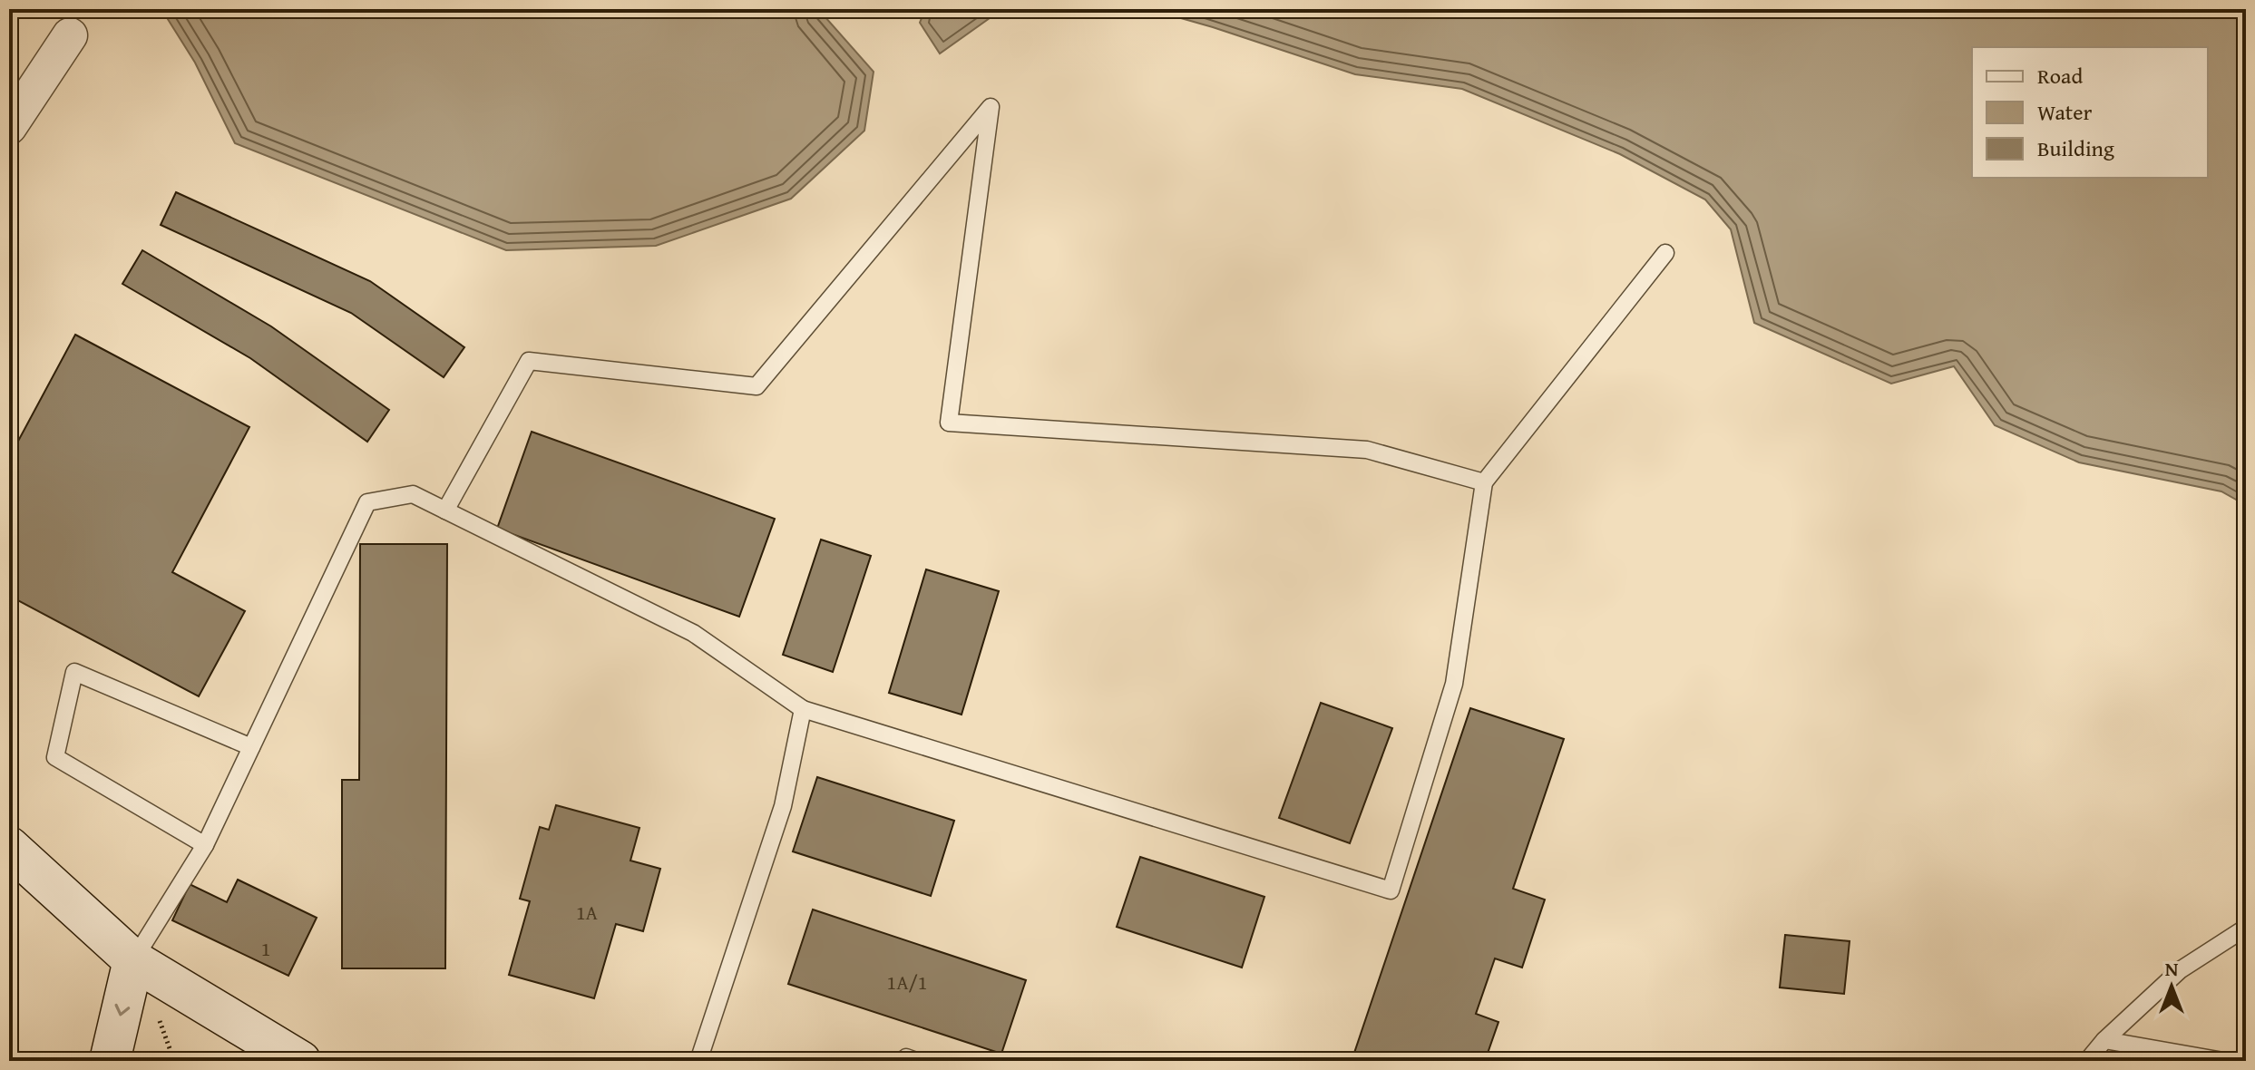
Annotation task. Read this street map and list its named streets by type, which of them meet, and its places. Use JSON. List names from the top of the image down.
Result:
{
  "house_numbers": ["1А", "1", "1А/1"],
  "legend": ["Road", "Water", "Building"],
  "north": "top"
}
